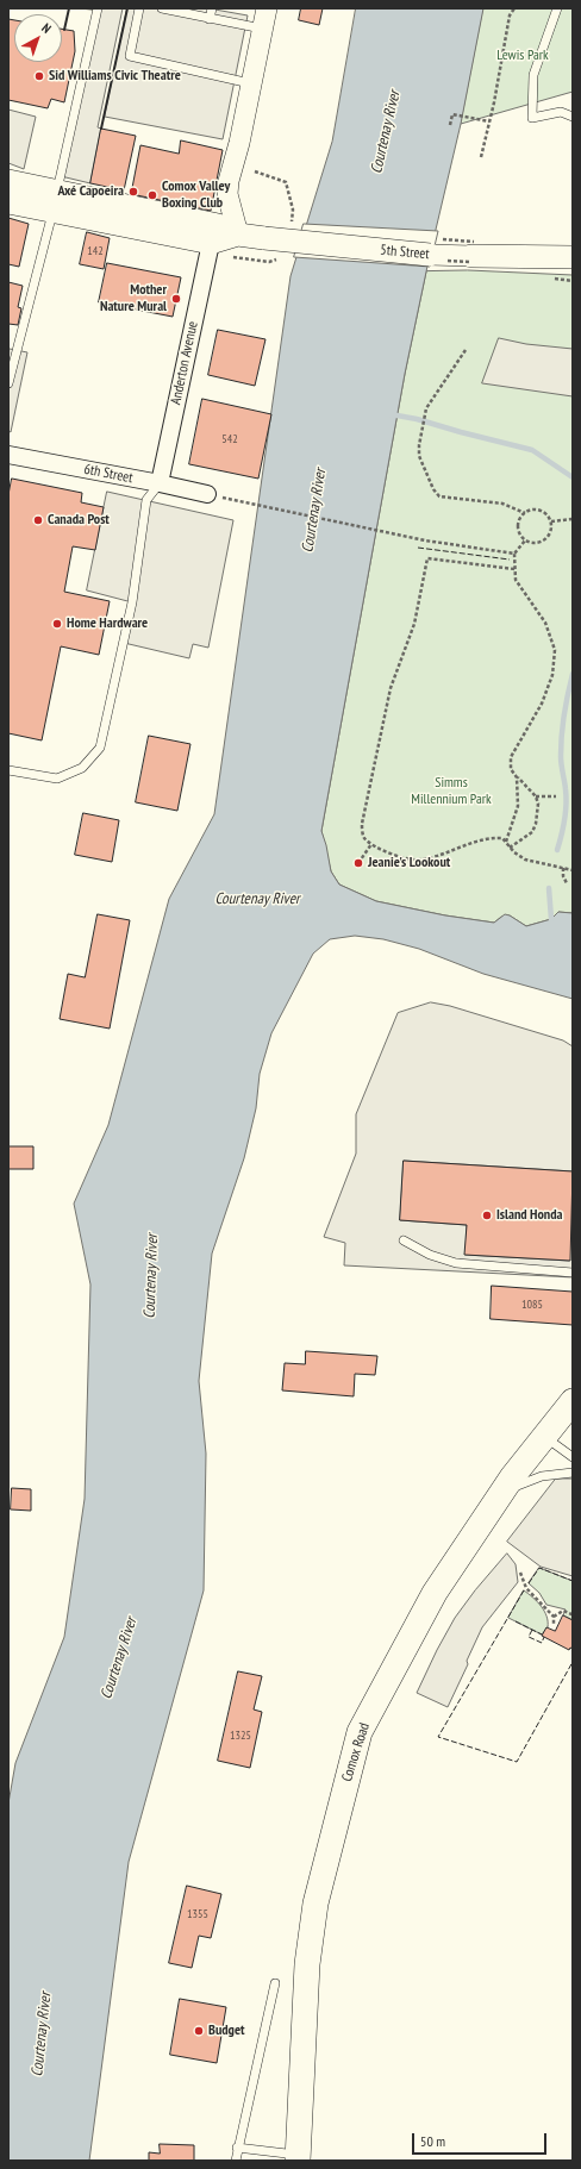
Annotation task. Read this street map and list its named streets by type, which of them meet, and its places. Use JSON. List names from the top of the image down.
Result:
{
  "streets": {
    "main road": ["5th Street", "Comox Road"],
    "street": ["Anderton Avenue", "6th Street"]
  },
  "crossings": [
    ["5th Street", "Anderton Avenue"],
    ["Anderton Avenue", "6th Street"]
  ],
  "water": ["Courtenay River"],
  "parks": ["Lewis Park", "Simms Millennium Park"],
  "places": [
    "Sid Williams Civic Theatre",
    "Axé Capoeira",
    "Comox Valley Boxing Club",
    "Mother Nature Mural",
    "Canada Post",
    "Home Hardware",
    "Jeanie's Lookout",
    "Island Honda",
    "Budget"
  ],
  "house_numbers": [
    "142",
    "542",
    "1085",
    "1325",
    "1355"
  ],
  "scale_bar": "50 m",
  "north": "top right"
}
